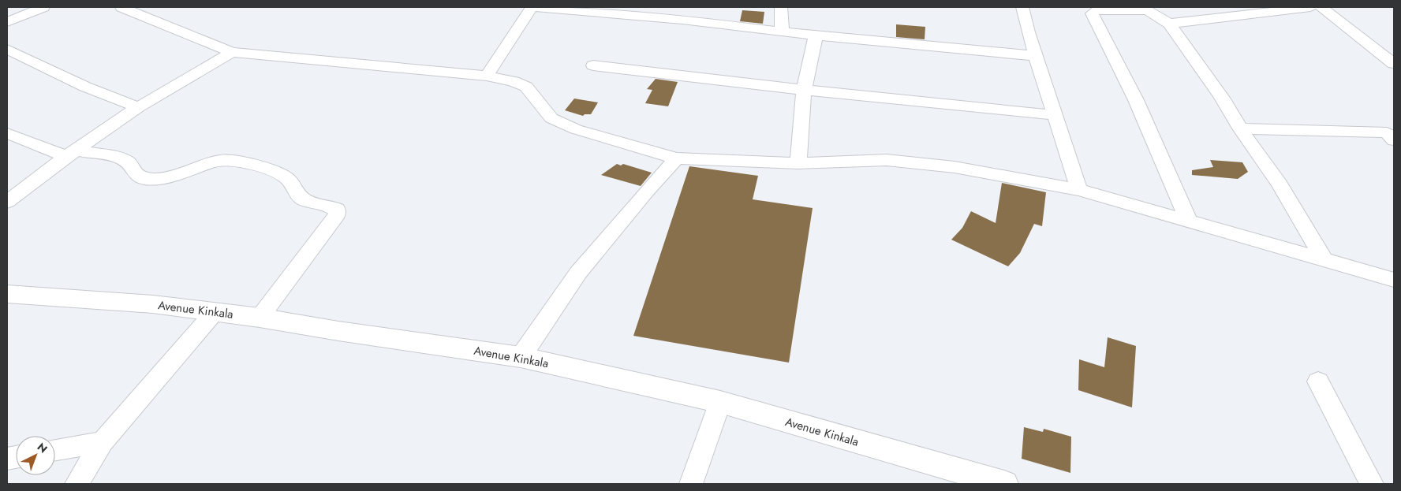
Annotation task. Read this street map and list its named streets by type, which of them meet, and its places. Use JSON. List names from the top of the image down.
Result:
{
  "streets": {
    "main road": ["Avenue Kinkala"]
  },
  "north": "top right"
}
